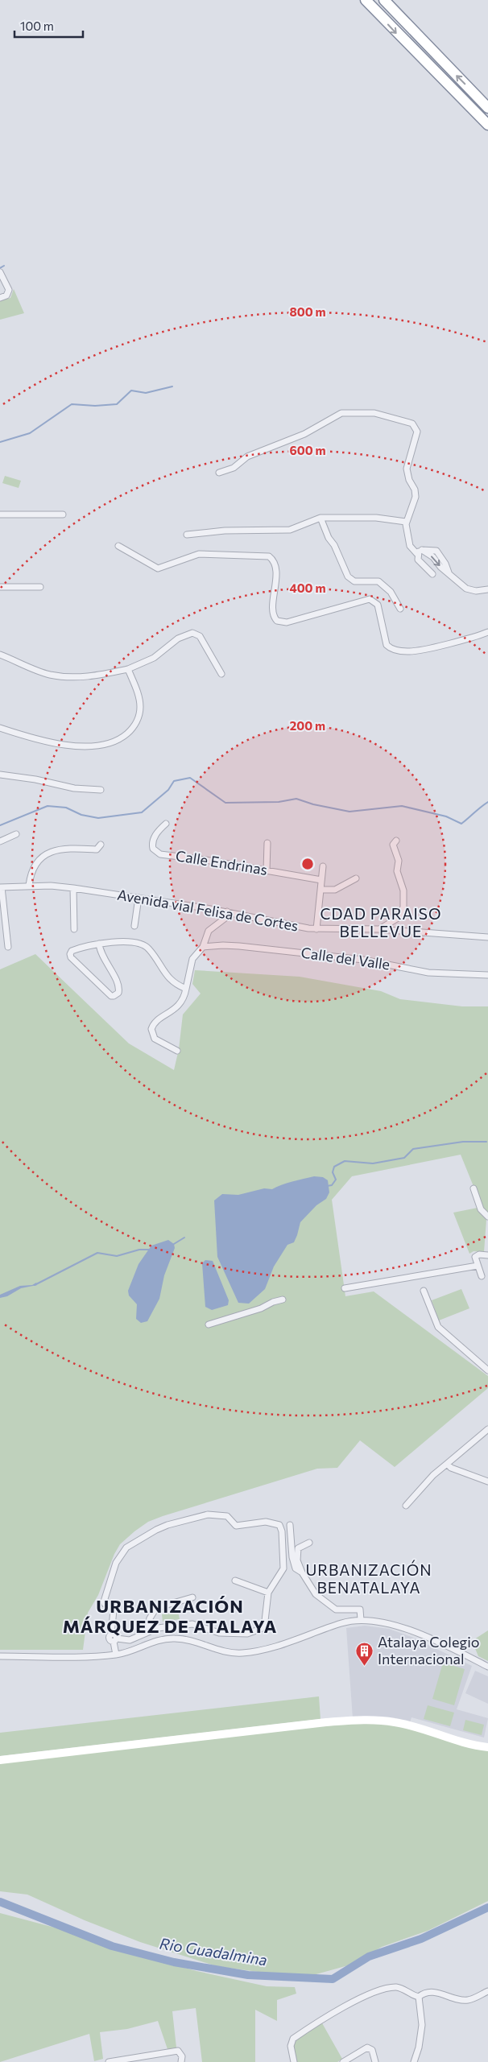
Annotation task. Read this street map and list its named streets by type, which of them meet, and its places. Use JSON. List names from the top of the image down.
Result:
{
  "streets": {
    "street": ["Calle Endrinas", "Avenida vial Felisa de Cortes", "Calle del Valle"]
  },
  "districts": ["CDAD PARAISO BELLEVUE", "URBANIZACIÓN BENATALAYA", "URBANIZACIÓN MÁRQUEZ DE ATALAYA"],
  "water": ["Rio Guadalmina"],
  "places": {
    "building": ["Atalaya Colegio Internacional"]
  },
  "scale_bar": "100 m",
  "rings": [
    "800 m",
    "600 m",
    "400 m",
    "200 m"
  ]
}
